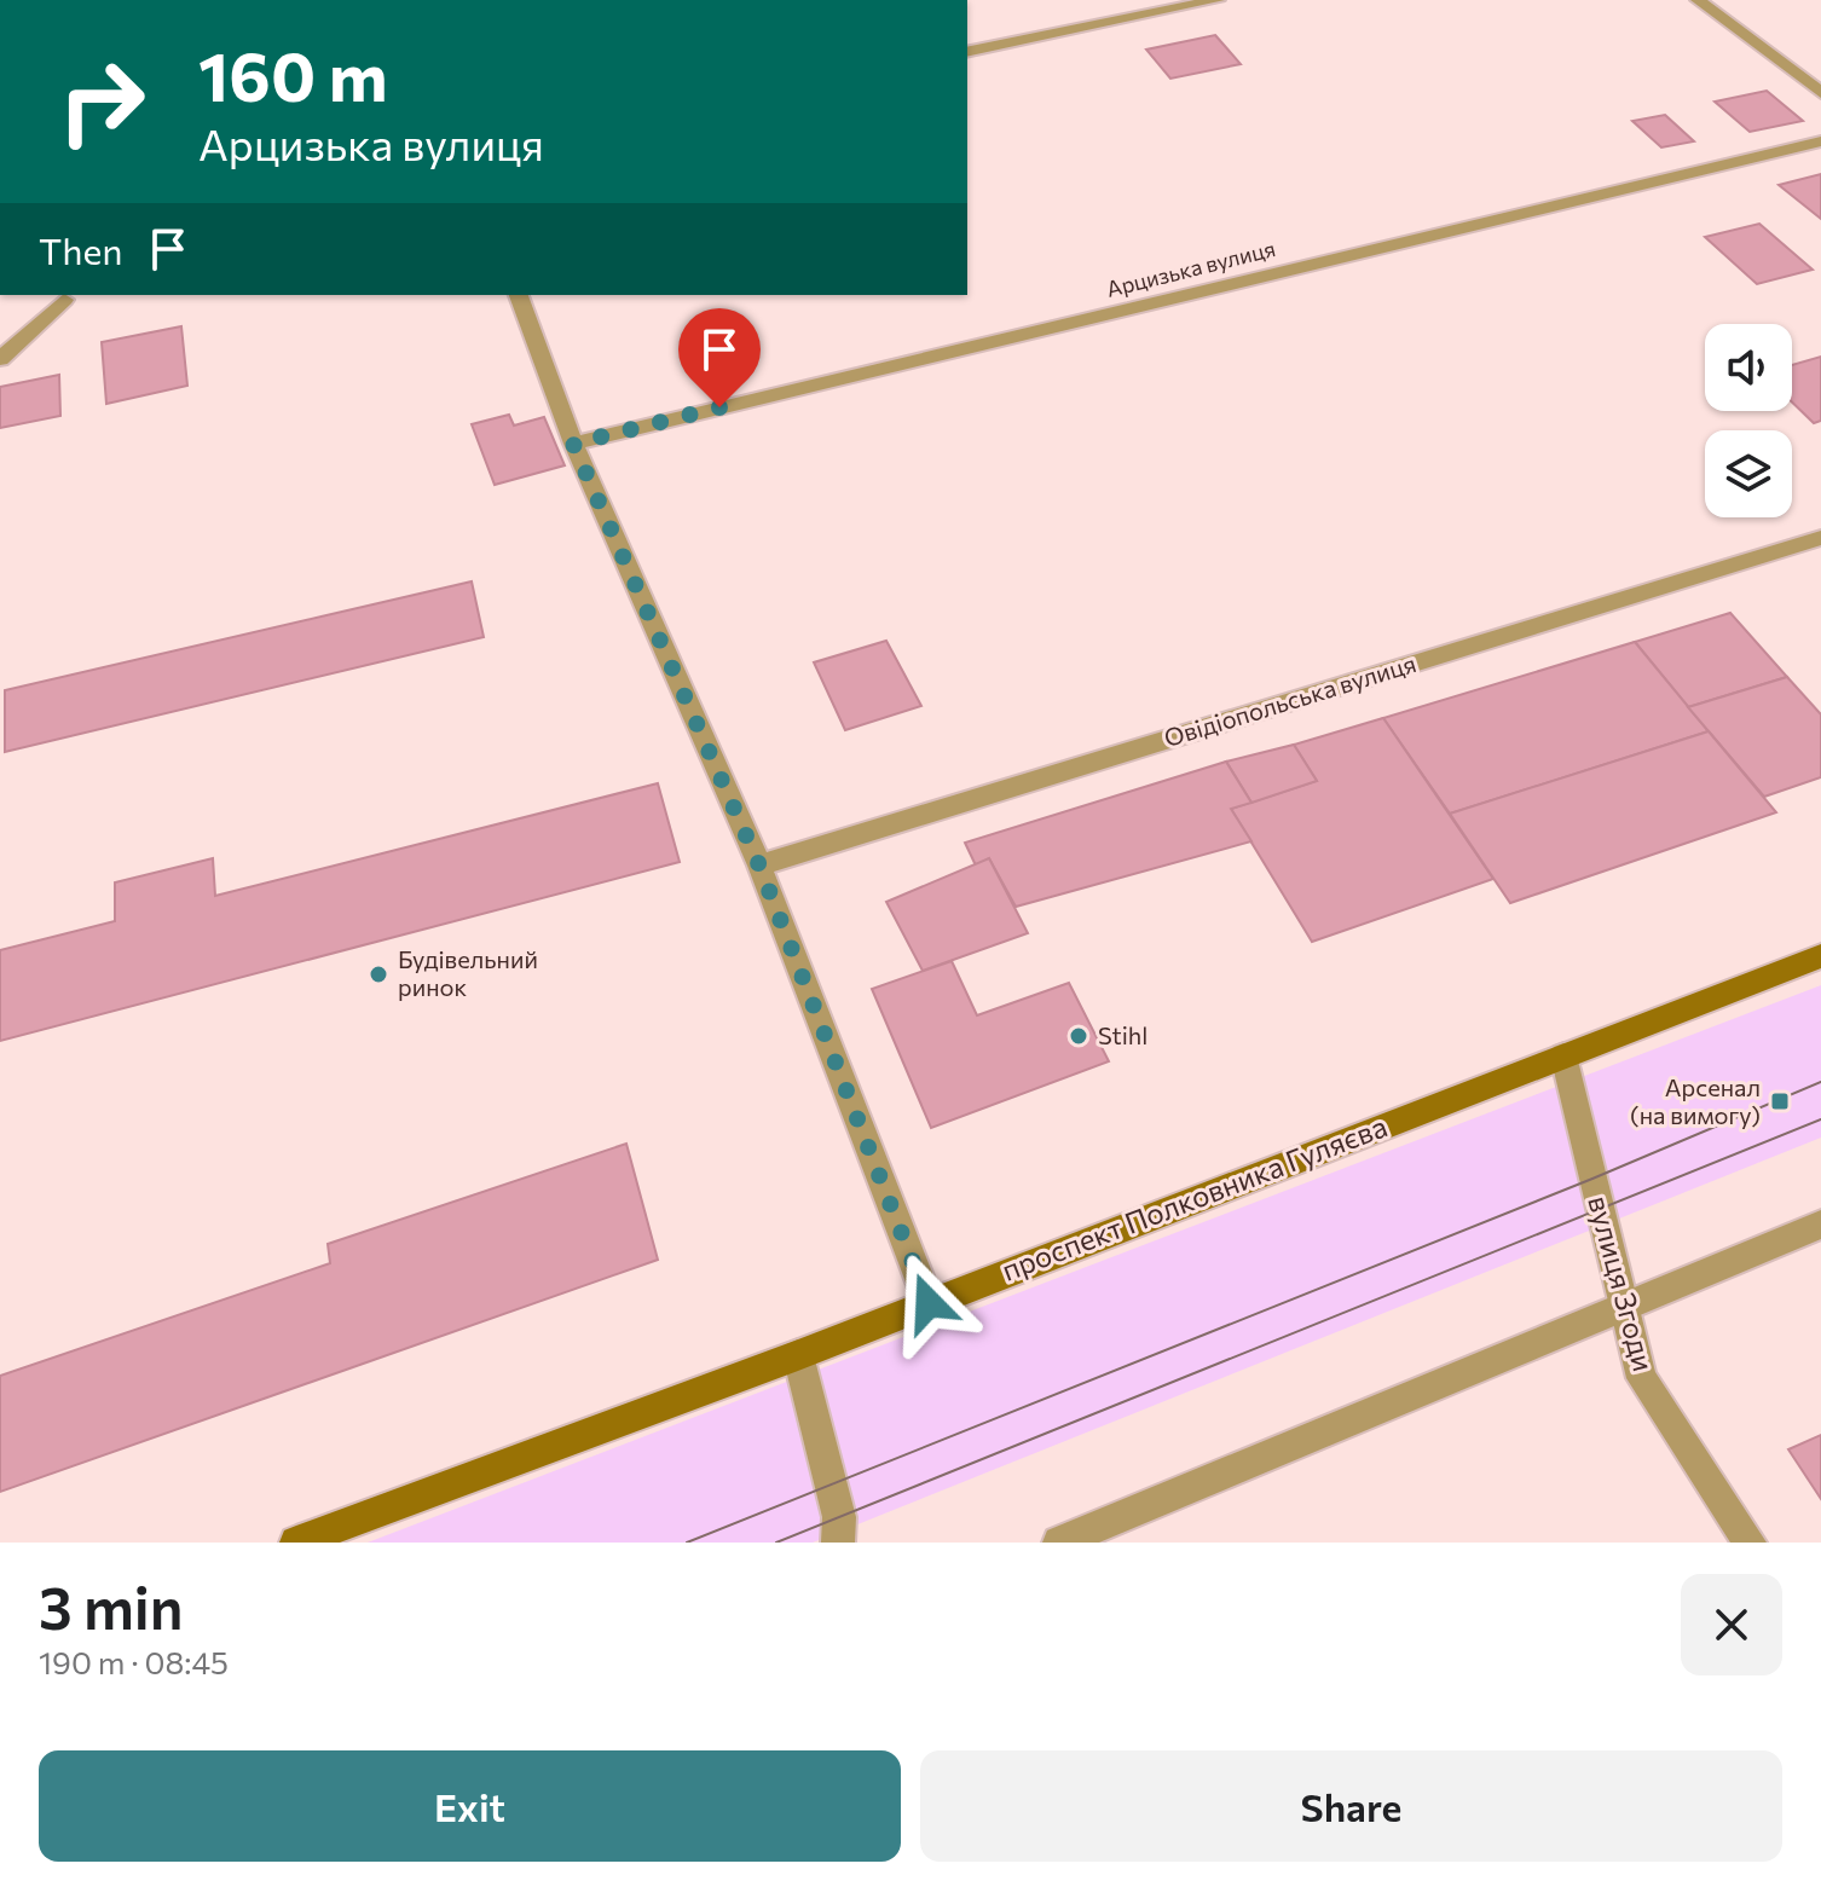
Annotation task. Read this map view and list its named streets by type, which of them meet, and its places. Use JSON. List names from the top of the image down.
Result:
{
  "streets": {
    "main road": ["проспект Полковника Гуляєва"],
    "street": ["Арцизька вулиця", "Овідіопольська вулиця", "вулиця Згоди"]
  },
  "crossings": [
    ["проспект Полковника Гуляєва", "вулиця Згоди"]
  ],
  "places": {
    "other": ["Будівельний ринок", "Stihl"],
    "transit": ["Арсенал (на вимогу)"]
  },
  "page": {
    "turn": ["160 m", "Арцизька вулиця"],
    "then": "Then",
    "heading": ["3 min", "190 m · 08:45"],
    "buttons": ["Exit", "Share"]
  }
}
